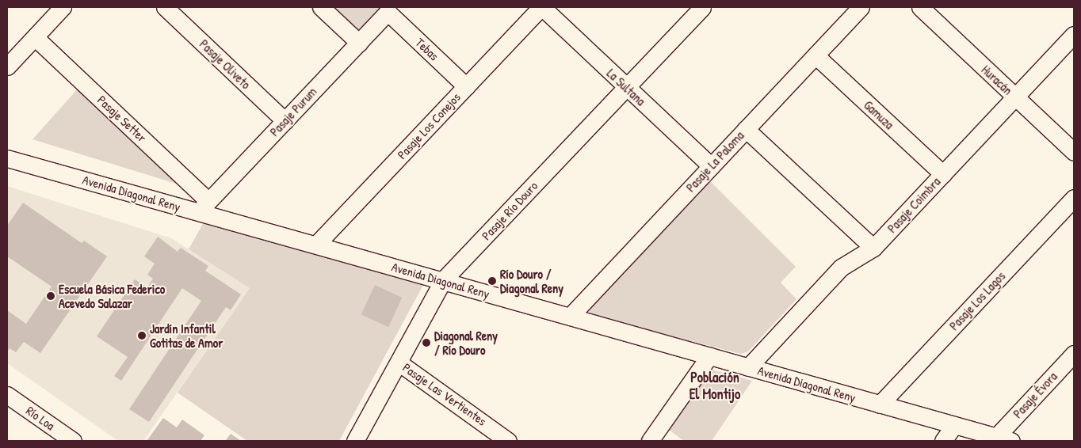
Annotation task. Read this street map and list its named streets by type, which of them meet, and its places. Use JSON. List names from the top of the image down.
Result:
{
  "streets": {
    "street": [
      "Tebas",
      "Pasaje Oliveto",
      "Huracán",
      "La Sultana",
      "Pasaje Purum",
      "Gamuza",
      "Pasaje Setter",
      "Pasaje Los Conejos",
      "Pasaje La Paloma",
      "Avenida Diagonal Reny",
      "Pasaje Coimbra",
      "Pasaje Río Douro",
      "Pasaje Los Lagos",
      "Pasaje Las Vertientes",
      "Pasaje Évora",
      "Río Loa"
    ]
  },
  "crossings": [
    ["Tebas", "Pasaje Purum"],
    ["Tebas", "Pasaje Los Conejos"],
    ["Pasaje Oliveto", "Pasaje Purum"],
    ["Huracán", "Pasaje Coimbra"],
    ["La Sultana", "Pasaje Los Conejos"],
    ["La Sultana", "Pasaje La Paloma"],
    ["La Sultana", "Pasaje Río Douro"],
    ["Pasaje Purum", "Pasaje Setter"],
    ["Pasaje Purum", "Avenida Diagonal Reny"],
    ["Gamuza", "Pasaje La Paloma"],
    ["Gamuza", "Pasaje Coimbra"],
    ["Pasaje Setter", "Avenida Diagonal Reny"],
    ["Pasaje Los Conejos", "Avenida Diagonal Reny"],
    ["Pasaje La Paloma", "Avenida Diagonal Reny"],
    ["Avenida Diagonal Reny", "Pasaje Coimbra"],
    ["Avenida Diagonal Reny", "Pasaje Río Douro"],
    ["Avenida Diagonal Reny", "Pasaje Los Lagos"],
    ["Avenida Diagonal Reny", "Pasaje Évora"],
    ["Pasaje Río Douro", "Pasaje Las Vertientes"]
  ],
  "districts": ["Población El Montijo"],
  "places": [
    "Río Douro / Diagonal Reny",
    "Escuela Básica Federico Acevedo Salazar",
    "Jardín Infantil Gotitas de Amor",
    "Diagonal Reny / Río Douro"
  ]
}
